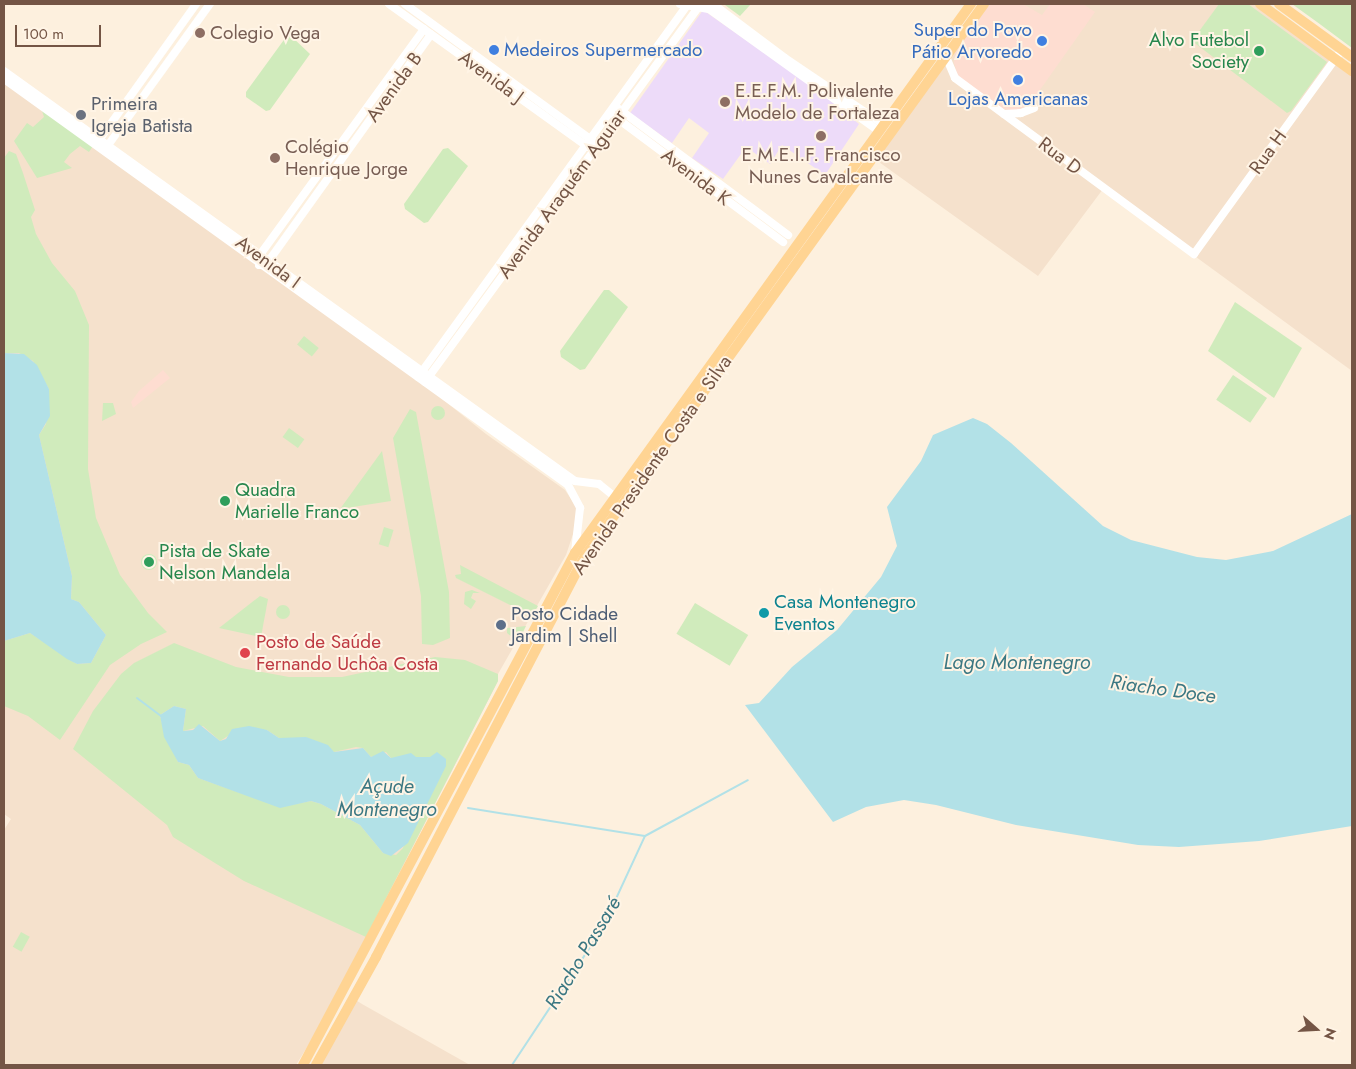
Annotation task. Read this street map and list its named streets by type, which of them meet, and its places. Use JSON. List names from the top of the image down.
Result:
{
  "streets": {
    "main road": ["Avenida Presidente Costa e Silva"],
    "street": [
      "Avenida J",
      "Avenida B",
      "Rua H",
      "Rua D",
      "Avenida K",
      "Avenida Araquém Aguiar",
      "Avenida I"
    ]
  },
  "crossings": [
    ["Avenida J", "Avenida B"],
    ["Avenida J", "Avenida Araquém Aguiar"],
    ["Avenida B", "Avenida I"],
    ["Rua H", "Rua D"],
    ["Rua D", "Avenida Presidente Costa e Silva"],
    ["Avenida K", "Avenida Araquém Aguiar"],
    ["Avenida Araquém Aguiar", "Avenida I"],
    ["Avenida I", "Avenida Presidente Costa e Silva"]
  ],
  "water": [
    "Lago Montenegro",
    "Riacho Doce",
    "Açude Montenegro",
    "Riacho Passaré"
  ],
  "places": [
    "Colegio Vega",
    "Super do Povo Pátio Arvoredo",
    "Medeiros Supermercado",
    "Alvo Futebol Society",
    "Lojas Americanas",
    "E.E.F.M. Polivalente Modelo de Fortaleza",
    "Primeira Igreja Batista",
    "E.M.E.I.F. Francisco Nunes Cavalcante",
    "Colégio Henrique Jorge",
    "Quadra Marielle Franco",
    "Pista de Skate Nelson Mandela",
    "Casa Montenegro Eventos",
    "Posto Cidade Jardim | Shell",
    "Posto de Saúde Fernando Uchôa Costa"
  ],
  "scale_bar": "100 m",
  "north": "right"
}
